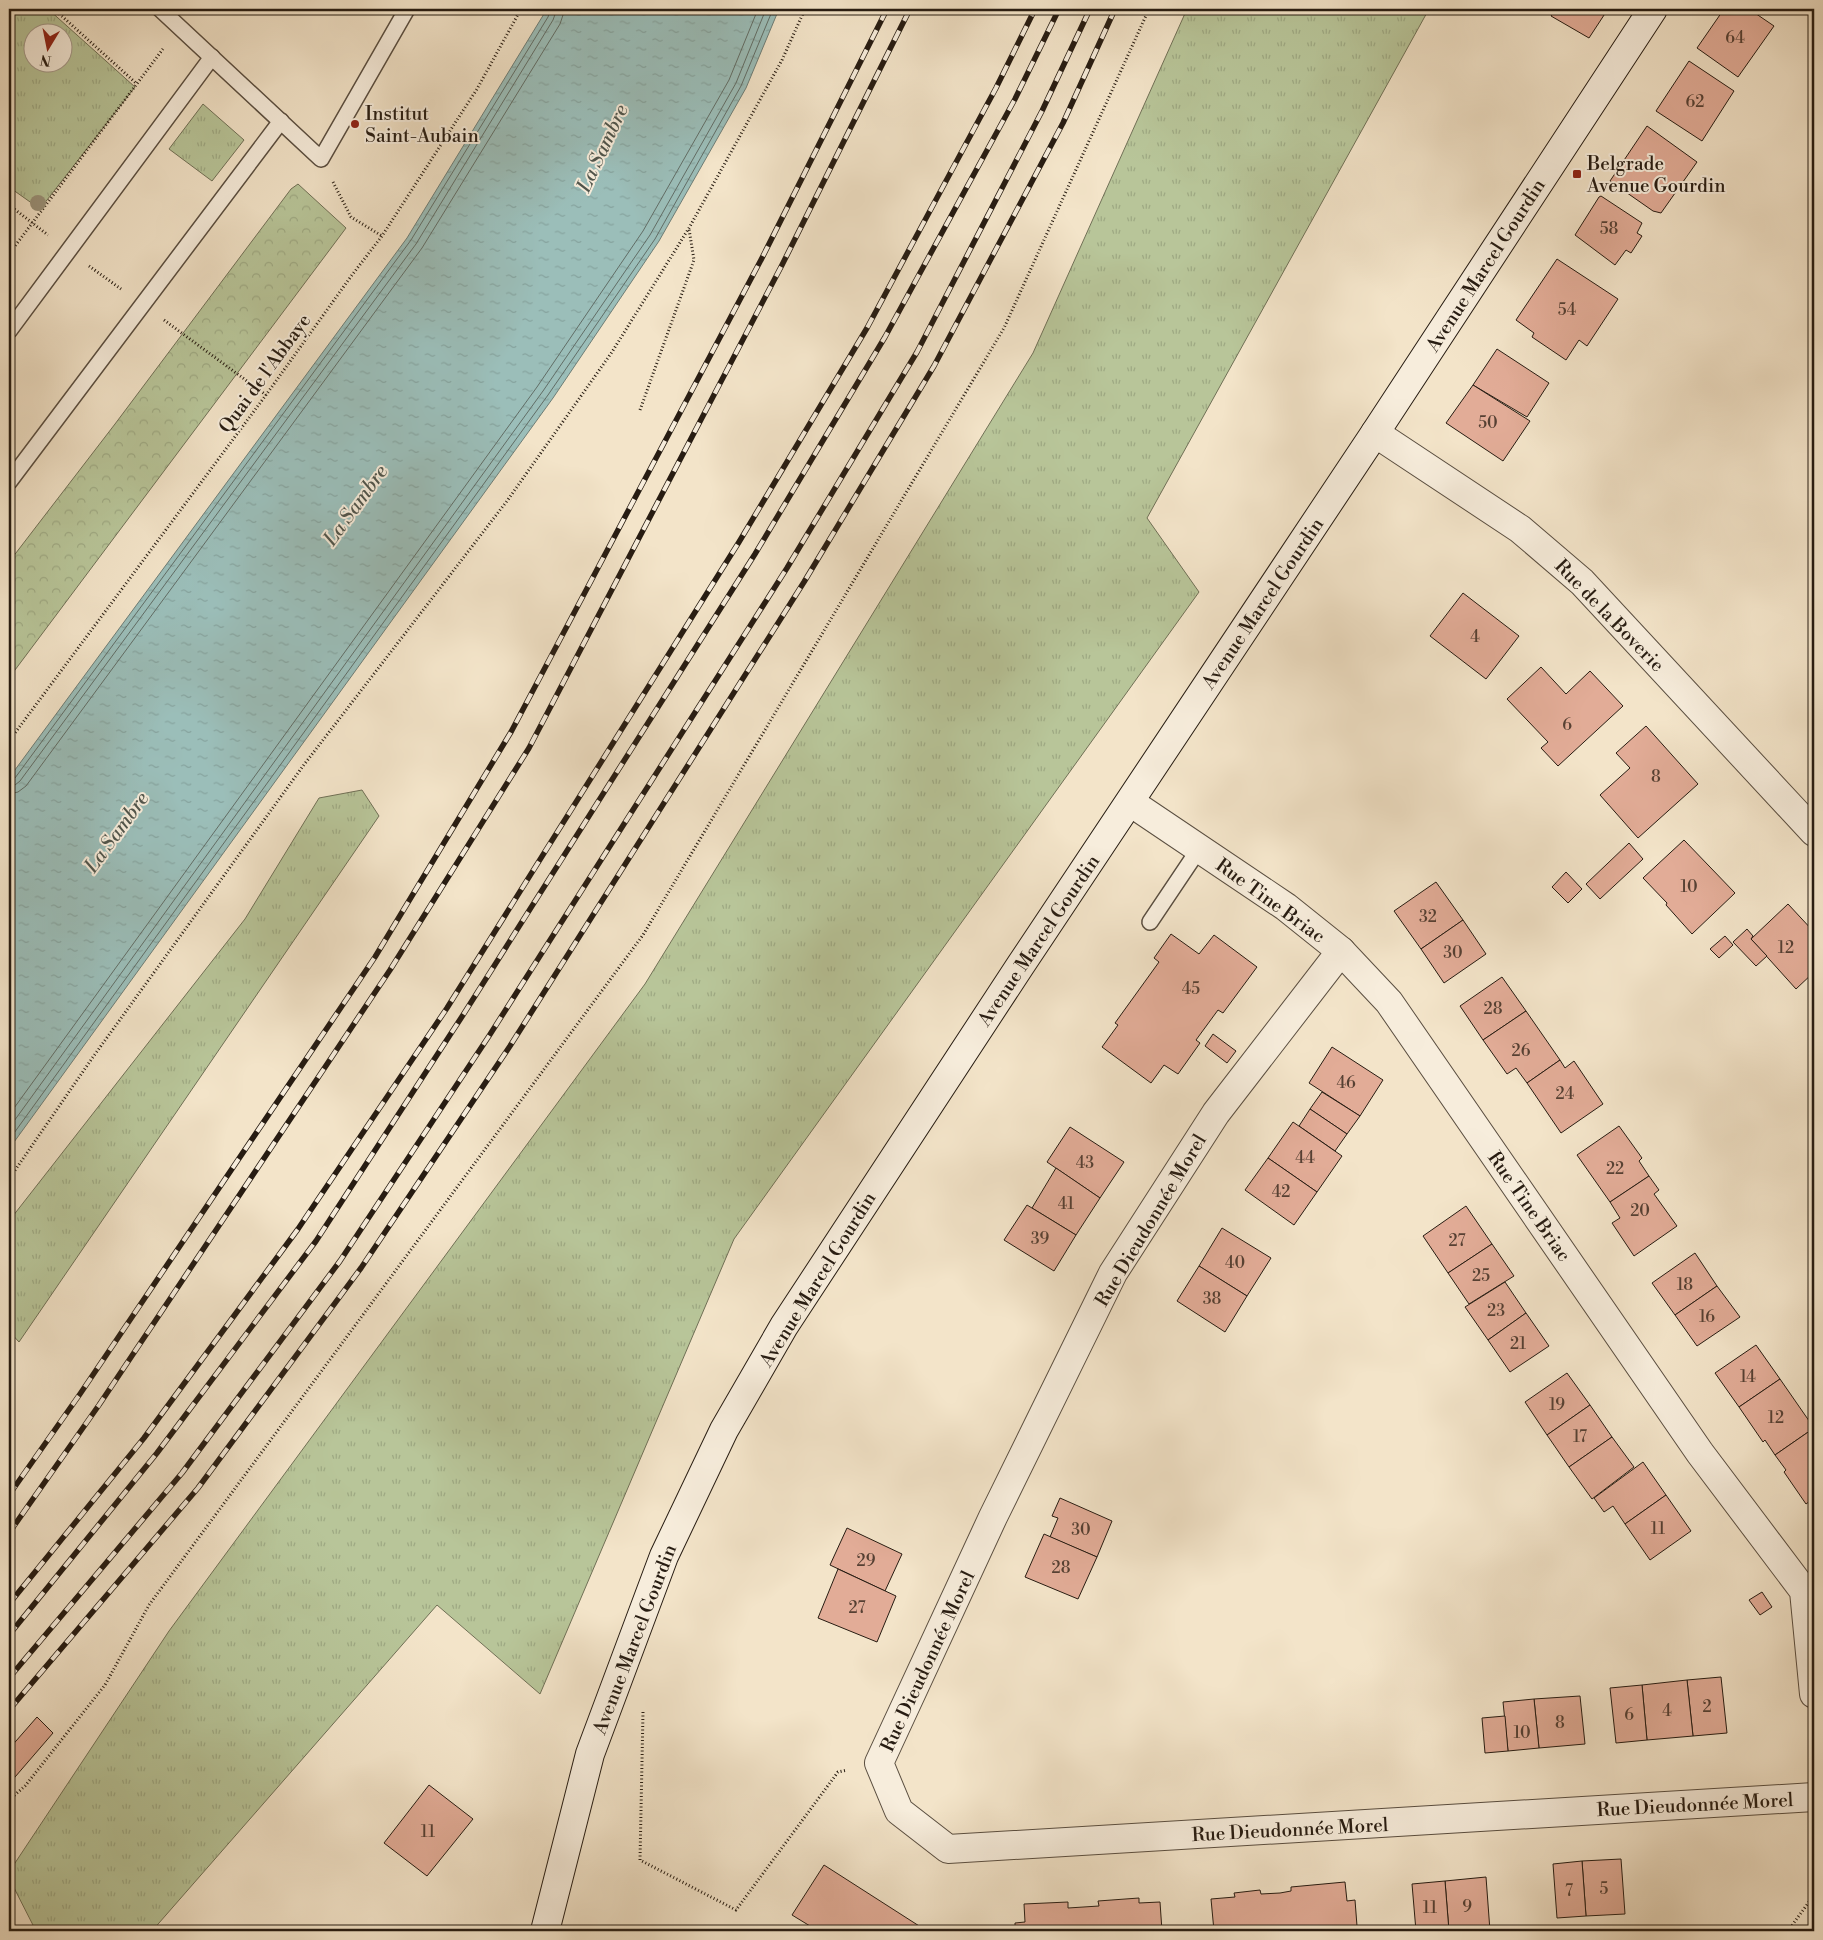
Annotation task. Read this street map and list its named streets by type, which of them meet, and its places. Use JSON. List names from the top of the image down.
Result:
{
  "streets": {
    "street": [
      "Avenue Marcel Gourdin",
      "Rue de la Boverie",
      "Rue Tine Briac",
      "Rue Dieudonnée Morel"
    ],
    "path": ["Quai de l'Abbaye"]
  },
  "crossings": [
    ["Avenue Marcel Gourdin", "Rue de la Boverie"],
    ["Avenue Marcel Gourdin", "Rue Tine Briac"],
    ["Rue Tine Briac", "Rue Dieudonnée Morel"]
  ],
  "water": ["La Sambre"],
  "places": {
    "other": ["Institut Saint-Aubain"],
    "transit": ["Belgrade Avenue Gourdin"]
  },
  "house_numbers": [
    "64",
    "62",
    "58",
    "54",
    "50",
    "4",
    "6",
    "8",
    "10",
    "32",
    "12",
    "30",
    "45",
    "28",
    "26",
    "46",
    "24",
    "44",
    "43",
    "22",
    "42",
    "41",
    "20",
    "39",
    "27",
    "40",
    "25",
    "18",
    "38",
    "23",
    "16",
    "21",
    "14",
    "19",
    "12",
    "17",
    "11",
    "30",
    "29",
    "28",
    "27",
    "2",
    "4",
    "6",
    "8",
    "10",
    "11",
    "5",
    "7",
    "9",
    "11"
  ],
  "north": "bottom"
}
